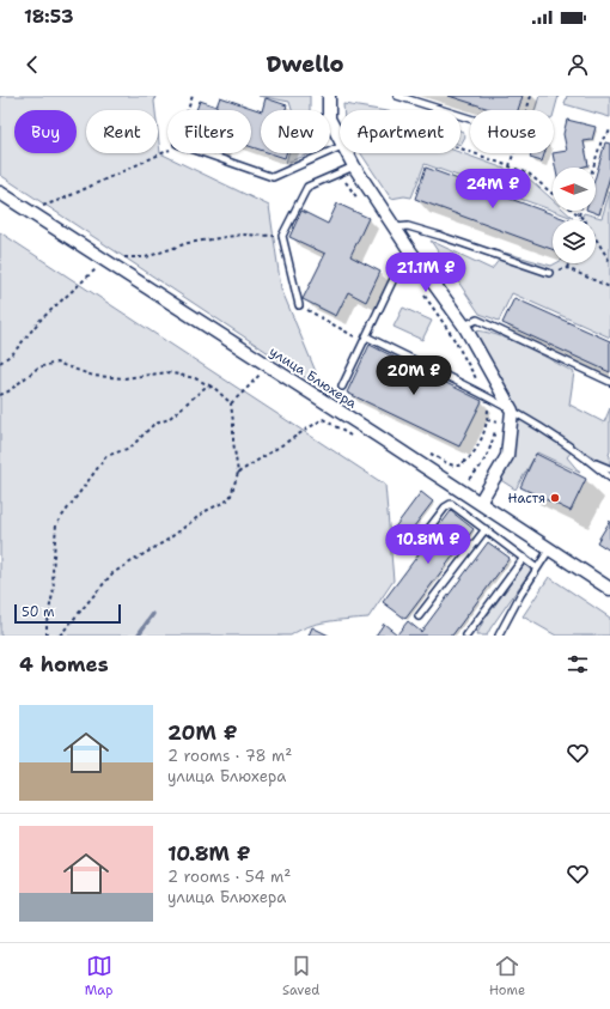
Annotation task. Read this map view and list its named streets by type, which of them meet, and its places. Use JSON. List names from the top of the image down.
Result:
{
  "streets": {
    "street": ["улица Блюхера"]
  },
  "places": ["Настя"],
  "scale_bar": "50 m",
  "north": "left",
  "page": {
    "status": "18:53",
    "header": "Dwello",
    "chip": [
      "Buy",
      "Rent",
      "Filters",
      "New",
      "Apartment",
      "House"
    ],
    "price": [
      "24M ₽",
      "21.1M ₽",
      "20M ₽",
      "10.8M ₽"
    ],
    "scale": "50 m",
    "heading": "4 homes",
    "list": [
      {
        "name": "20M ₽",
        "note": "2 rooms · 78 m² · улица Блюхера"
      },
      {
        "name": "10.8M ₽",
        "note": "2 rooms · 54 m² · улица Блюхера"
      }
    ],
    "tabs": ["Map", "Saved", "Home"]
  }
}
